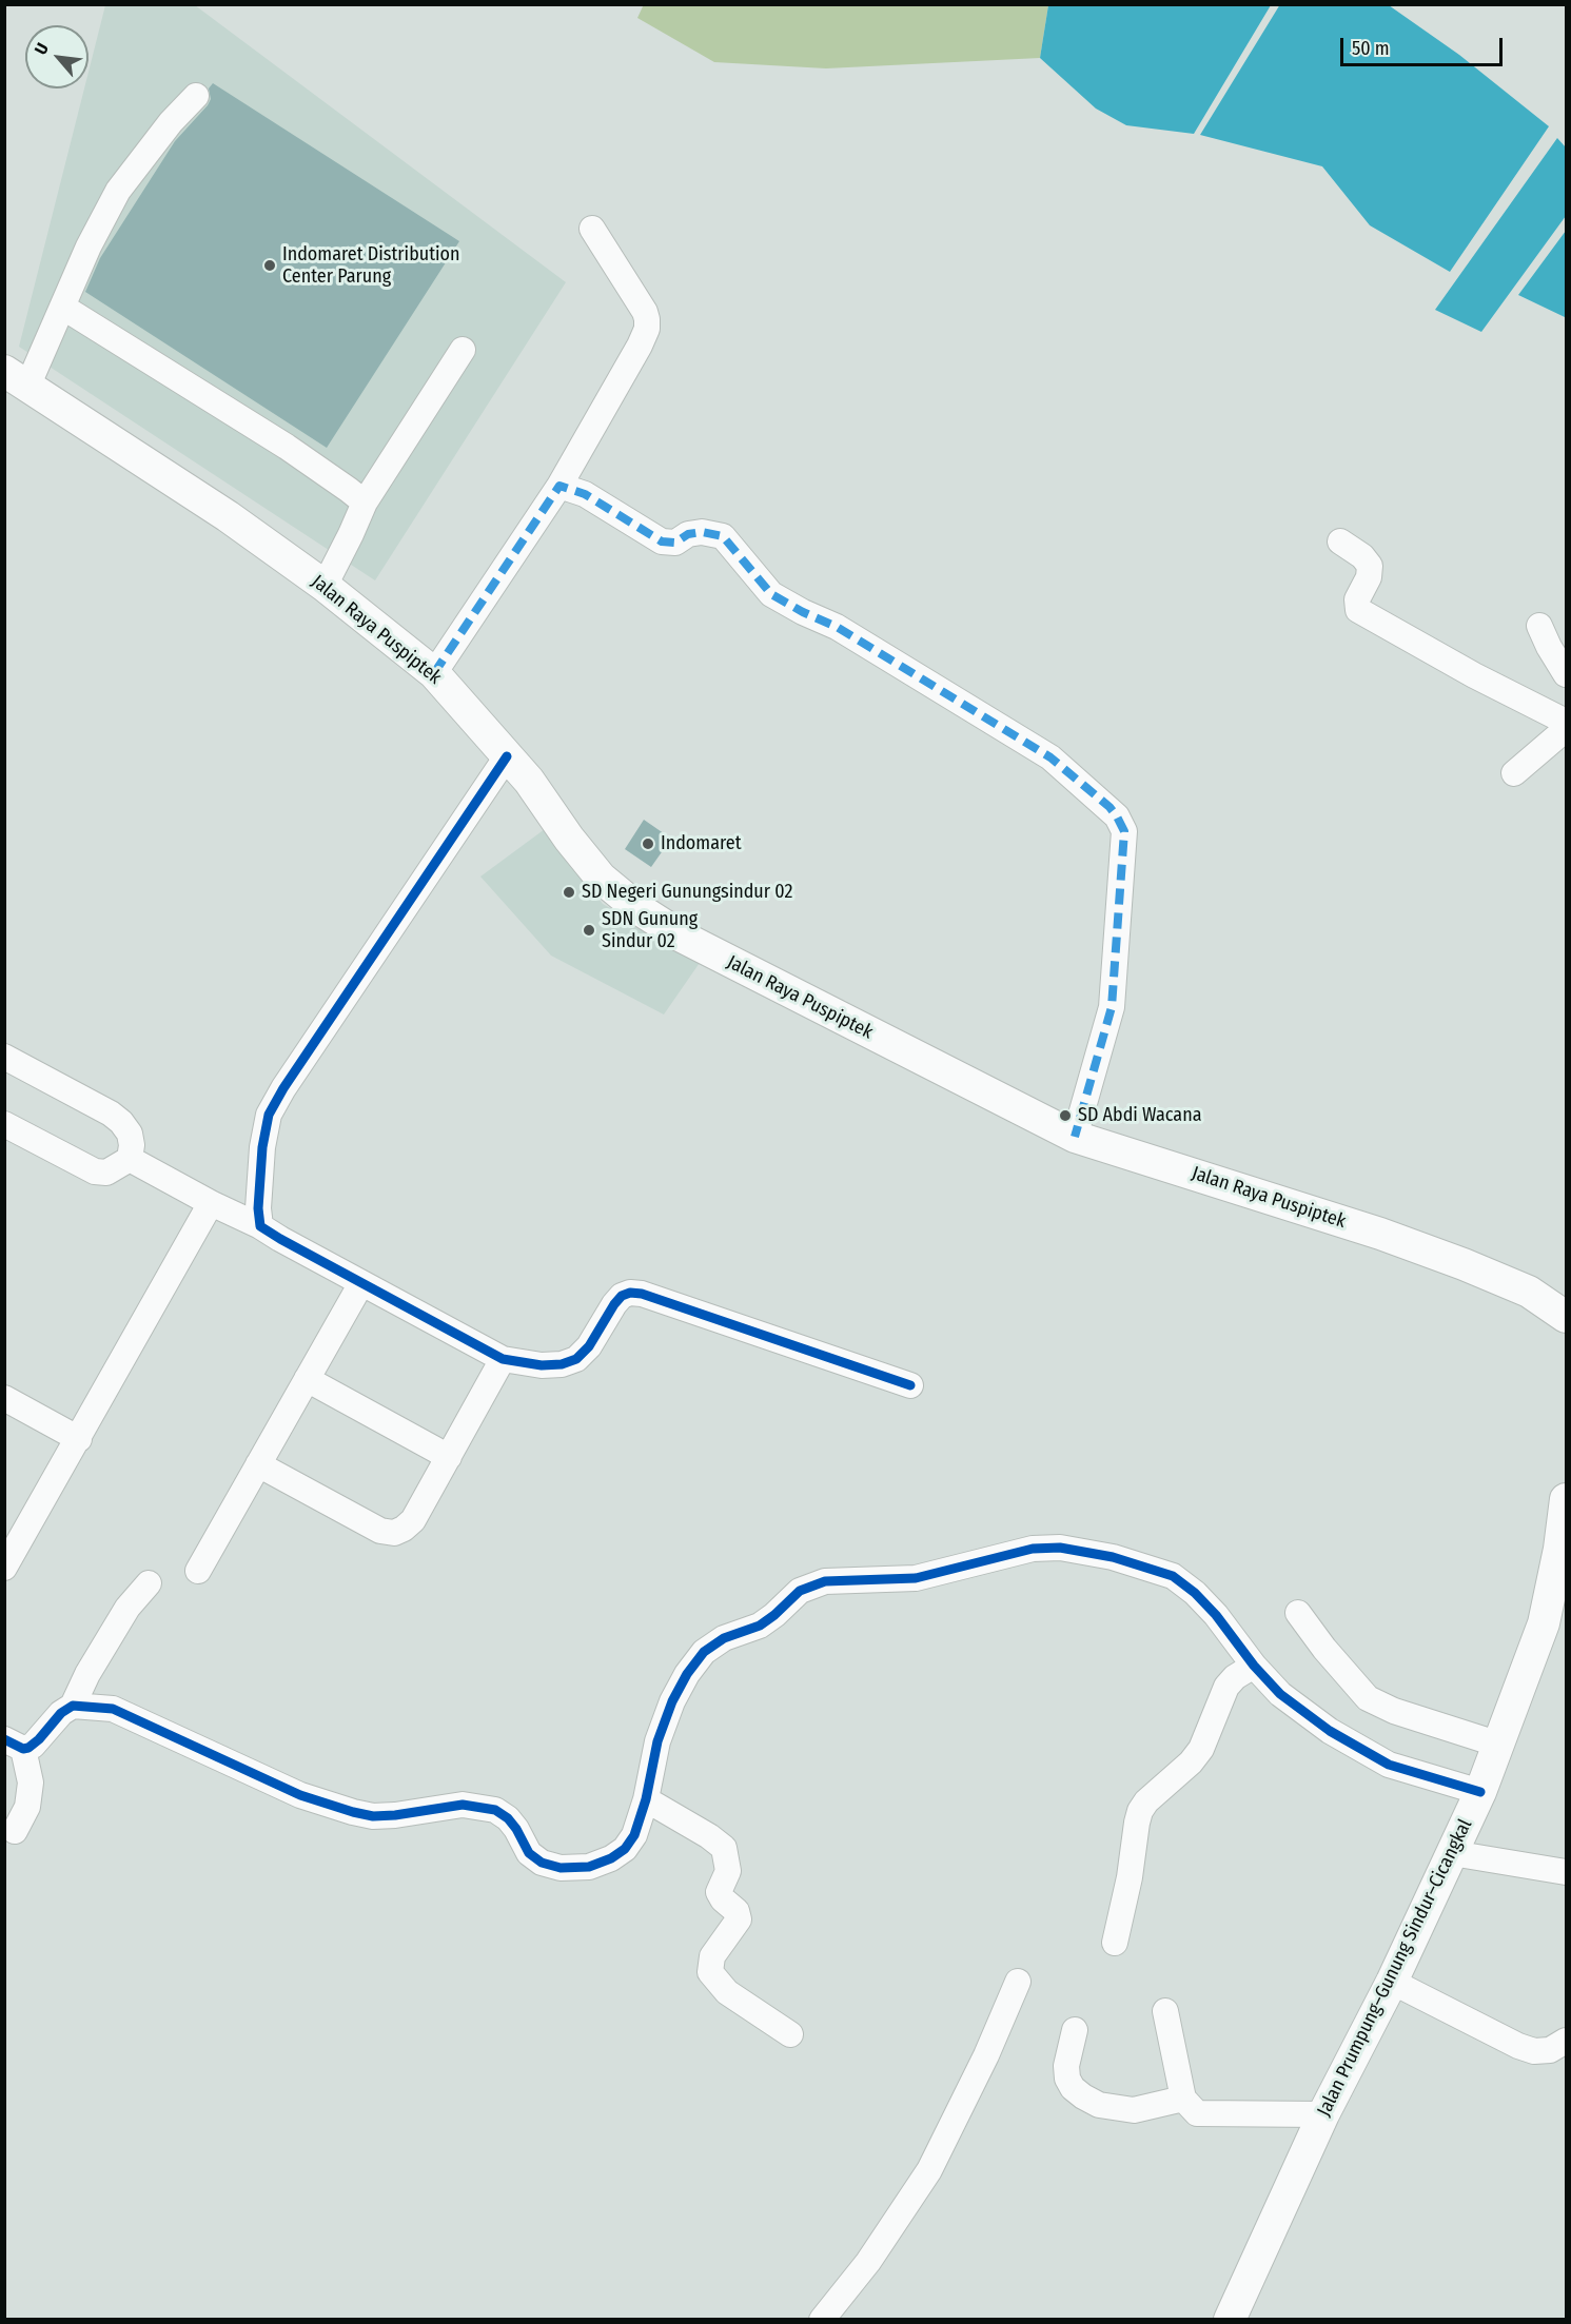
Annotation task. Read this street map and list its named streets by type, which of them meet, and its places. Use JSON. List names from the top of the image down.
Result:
{
  "streets": {
    "main road": ["Jalan Raya Puspiptek", "Jalan Prumpung–Gunung Sindur–Cicangkal"]
  },
  "places": [
    "Indomaret Distribution Center Parung",
    "Indomaret",
    "SD Negeri Gunungsindur 02",
    "SDN Gunung Sindur 02",
    "SD Abdi Wacana"
  ],
  "scale_bar": "50 m",
  "north": "top left"
}
